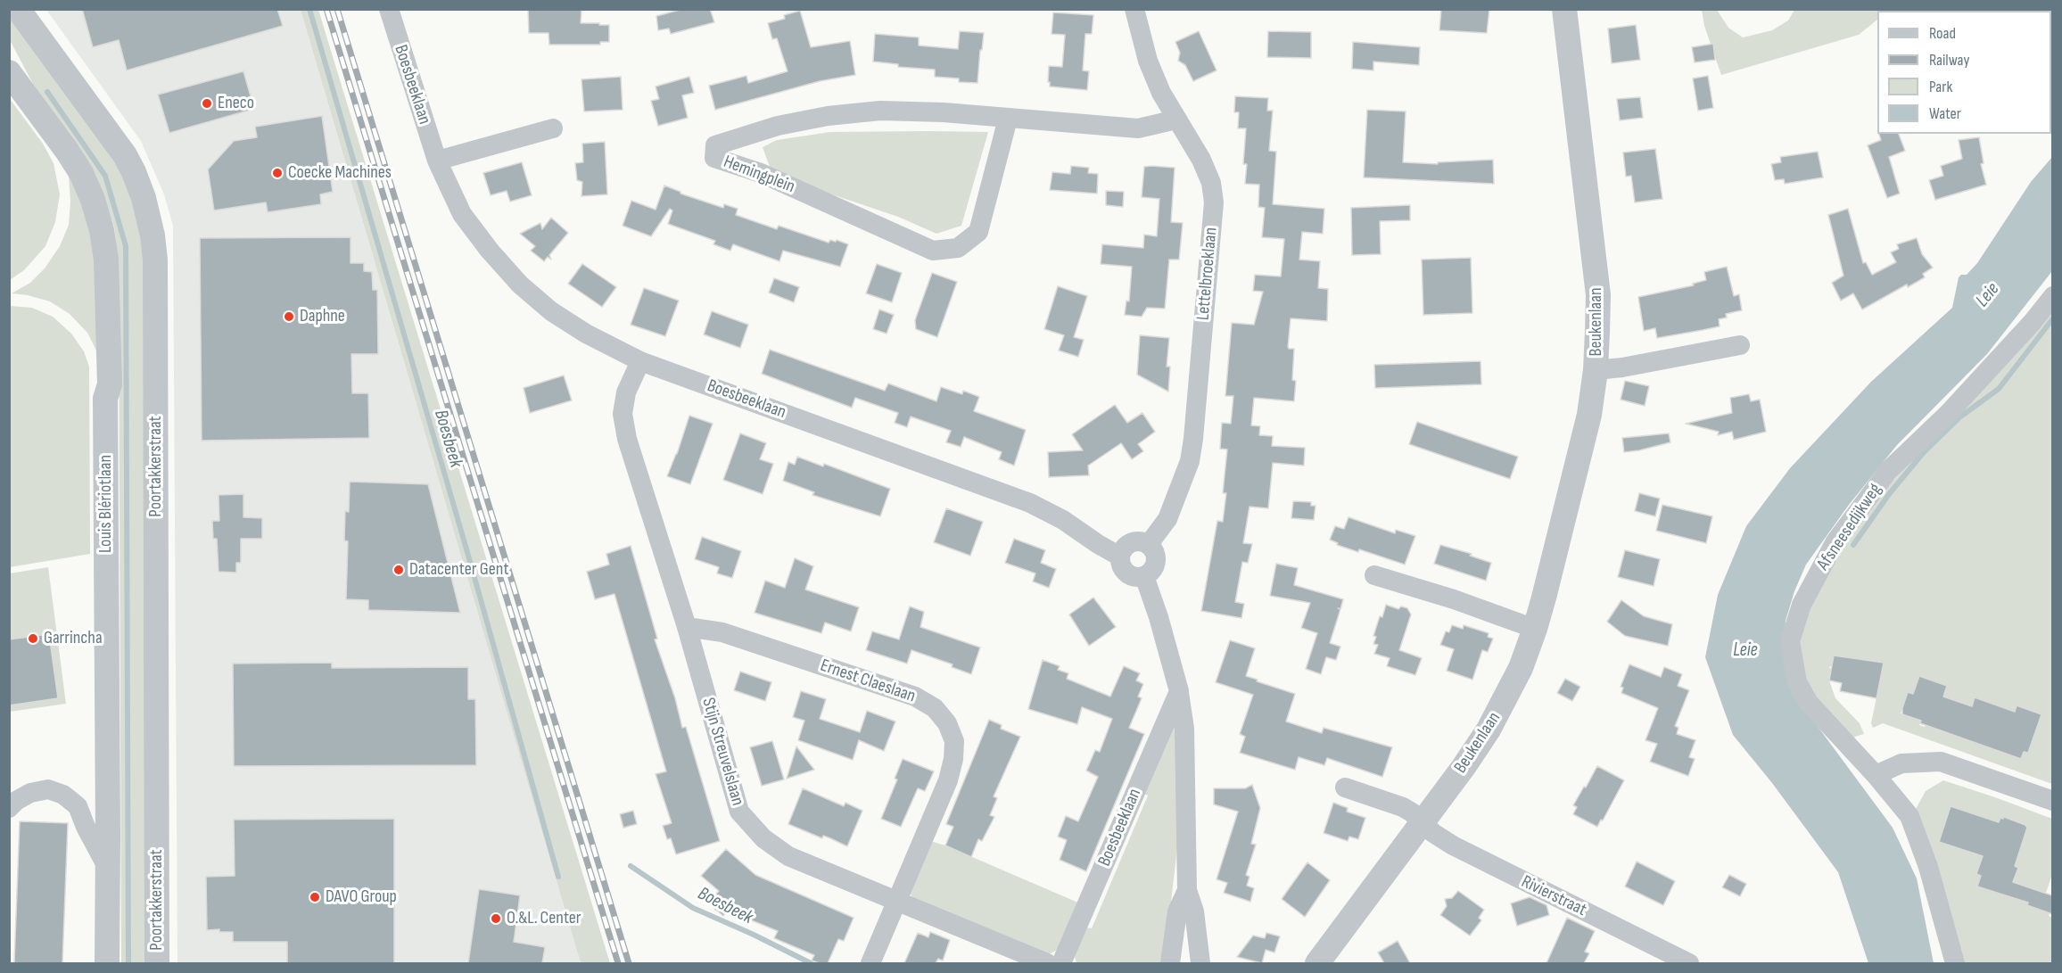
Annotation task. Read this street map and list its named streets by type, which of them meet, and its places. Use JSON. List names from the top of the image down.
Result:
{
  "streets": {
    "street": [
      "Boesbeeklaan",
      "Hemingplein",
      "Lettelbroeklaan",
      "Beukenlaan",
      "Poortakkerstraat",
      "Louis Blériotlaan",
      "Afsneesedijkweg",
      "Ernest Claeslaan",
      "Stijn Streuvelslaan",
      "Rivierstraat"
    ]
  },
  "crossings": [
    ["Boesbeeklaan", "Lettelbroeklaan"],
    ["Boesbeeklaan", "Stijn Streuvelslaan"],
    ["Hemingplein", "Lettelbroeklaan"],
    ["Beukenlaan", "Rivierstraat"],
    ["Ernest Claeslaan", "Stijn Streuvelslaan"]
  ],
  "water": ["Leie", "Boesbeek"],
  "places": [
    "Eneco",
    "Coecke Machines",
    "Daphne",
    "Datacenter Gent",
    "Garrincha",
    "DAVO Group",
    "O.&L. Center"
  ],
  "legend": [
    "Road",
    "Railway",
    "Park",
    "Water"
  ]
}
